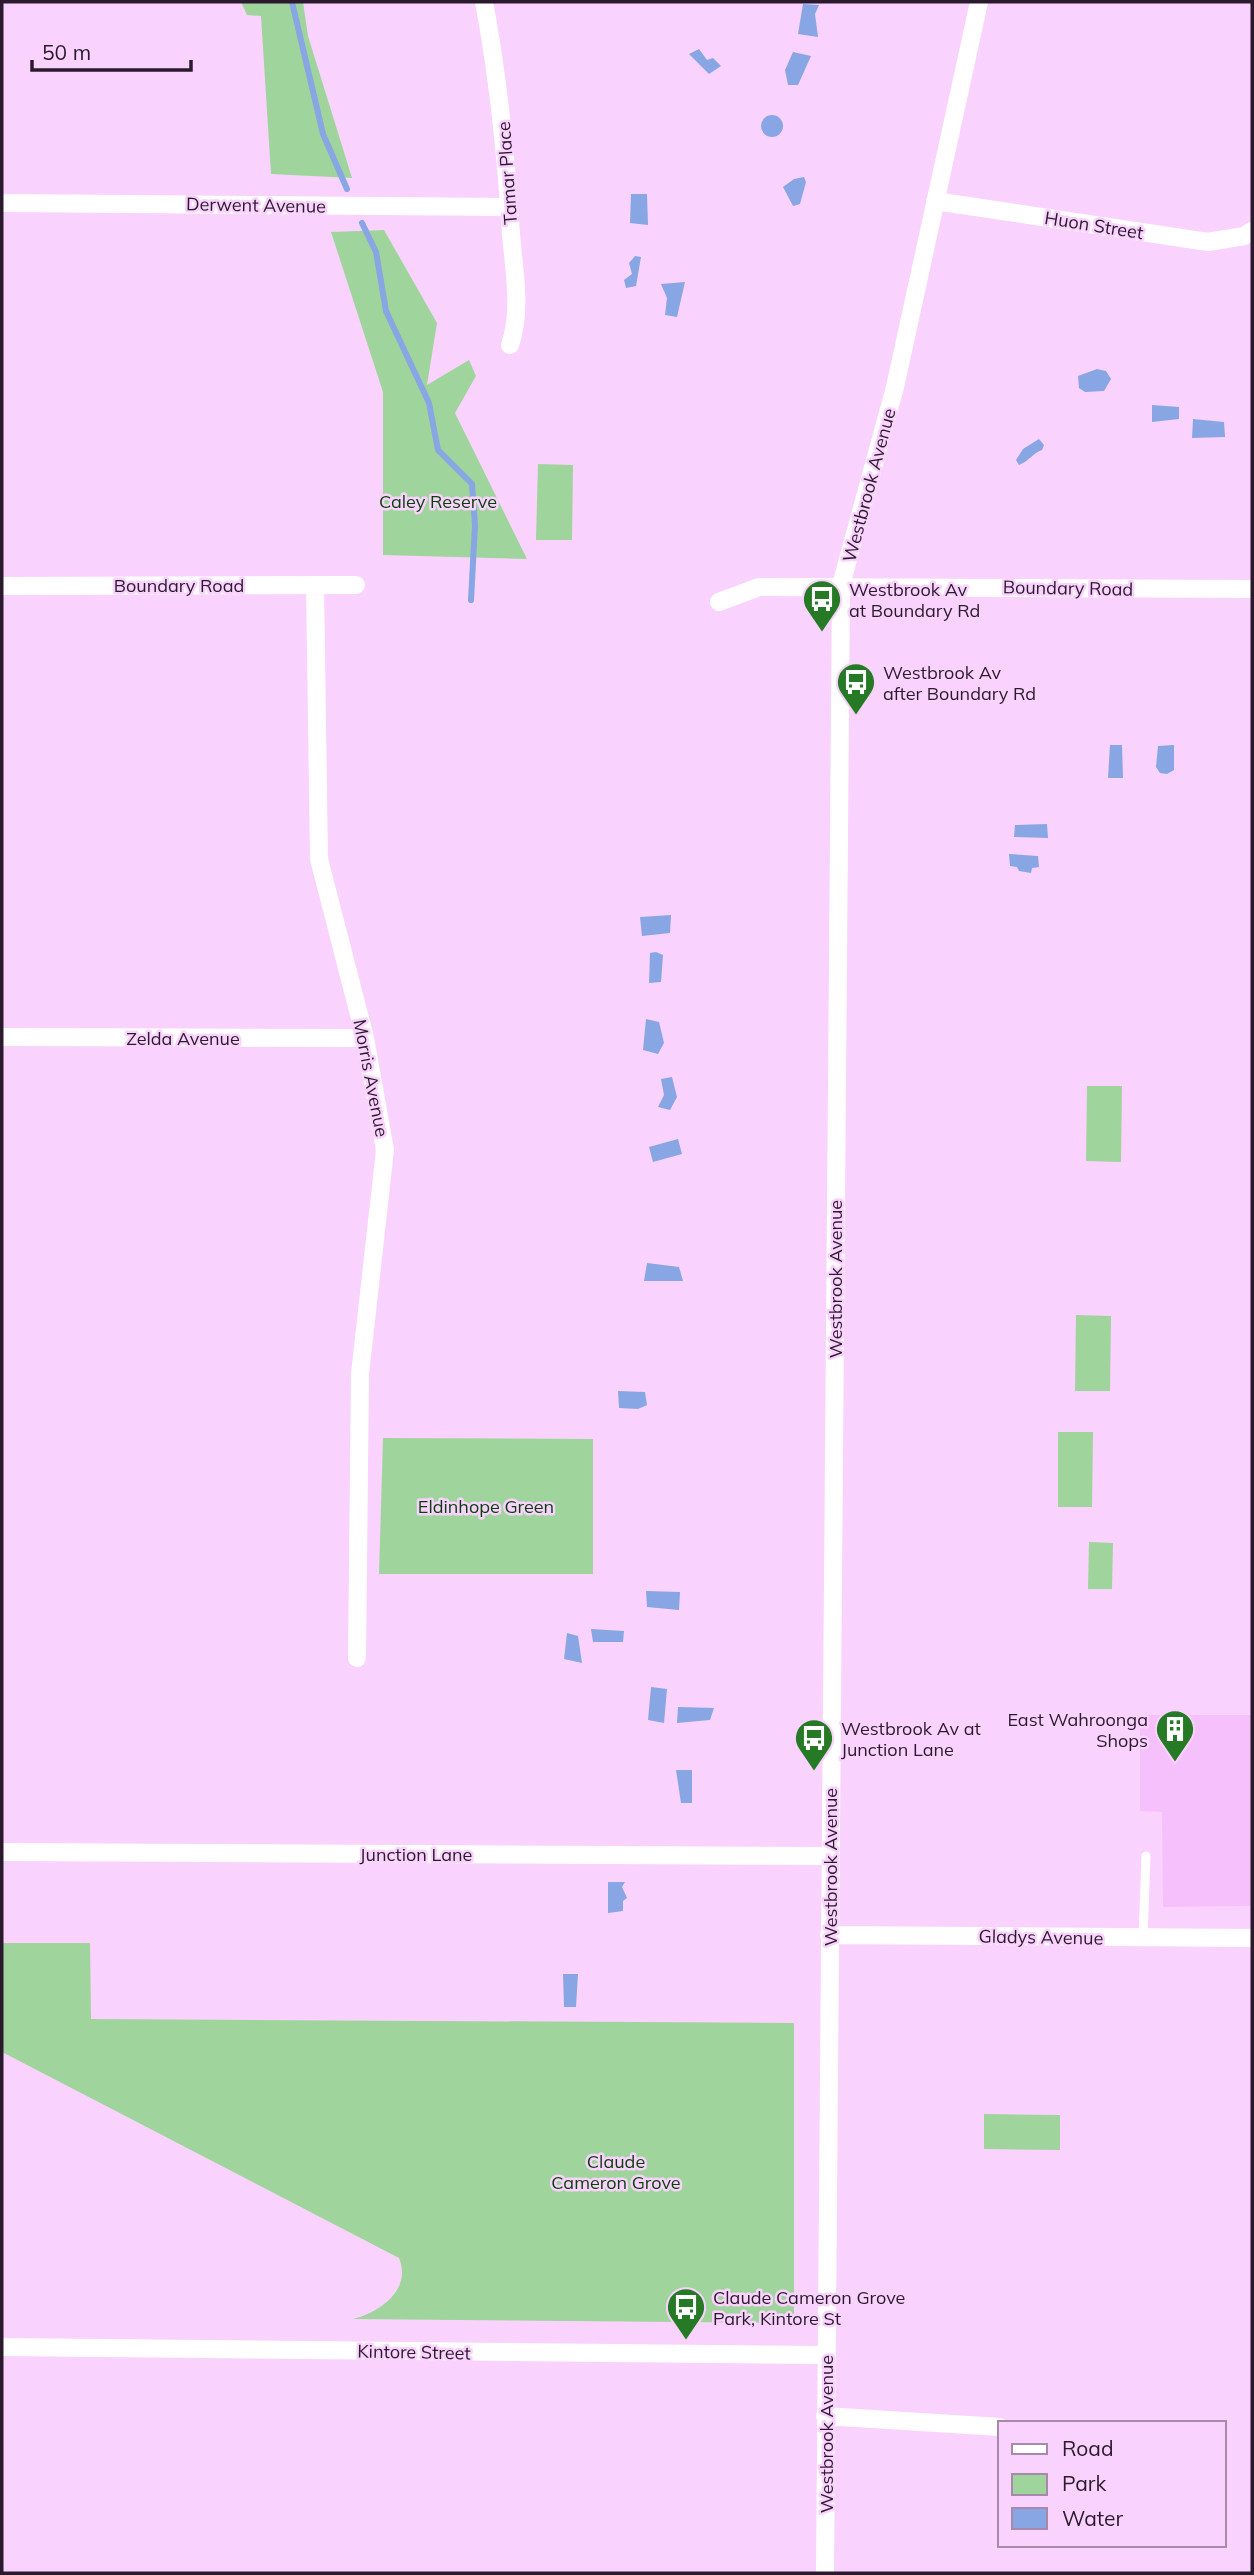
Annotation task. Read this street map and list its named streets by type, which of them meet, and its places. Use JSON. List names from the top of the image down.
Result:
{
  "streets": {
    "street": [
      "Tamar Place",
      "Derwent Avenue",
      "Huon Street",
      "Westbrook Avenue",
      "Boundary Road",
      "Zelda Avenue",
      "Morris Avenue",
      "Junction Lane",
      "Gladys Avenue",
      "Kintore Street"
    ]
  },
  "crossings": [
    ["Tamar Place", "Derwent Avenue"],
    ["Huon Street", "Westbrook Avenue"],
    ["Westbrook Avenue", "Boundary Road"],
    ["Westbrook Avenue", "Junction Lane"],
    ["Westbrook Avenue", "Gladys Avenue"],
    ["Westbrook Avenue", "Kintore Street"],
    ["Boundary Road", "Morris Avenue"],
    ["Zelda Avenue", "Morris Avenue"]
  ],
  "parks": ["Caley Reserve", "Eldinhope Green", "Claude Cameron Grove"],
  "places": {
    "bus stop": [
      "Westbrook Av at Boundary Rd",
      "Westbrook Av after Boundary Rd",
      "Westbrook Av at Junction Lane",
      "Claude Cameron Grove Park, Kintore St"
    ],
    "building": ["East Wahroonga Shops"]
  },
  "legend": ["Road", "Park", "Water"],
  "scale_bar": "50 m"
}
